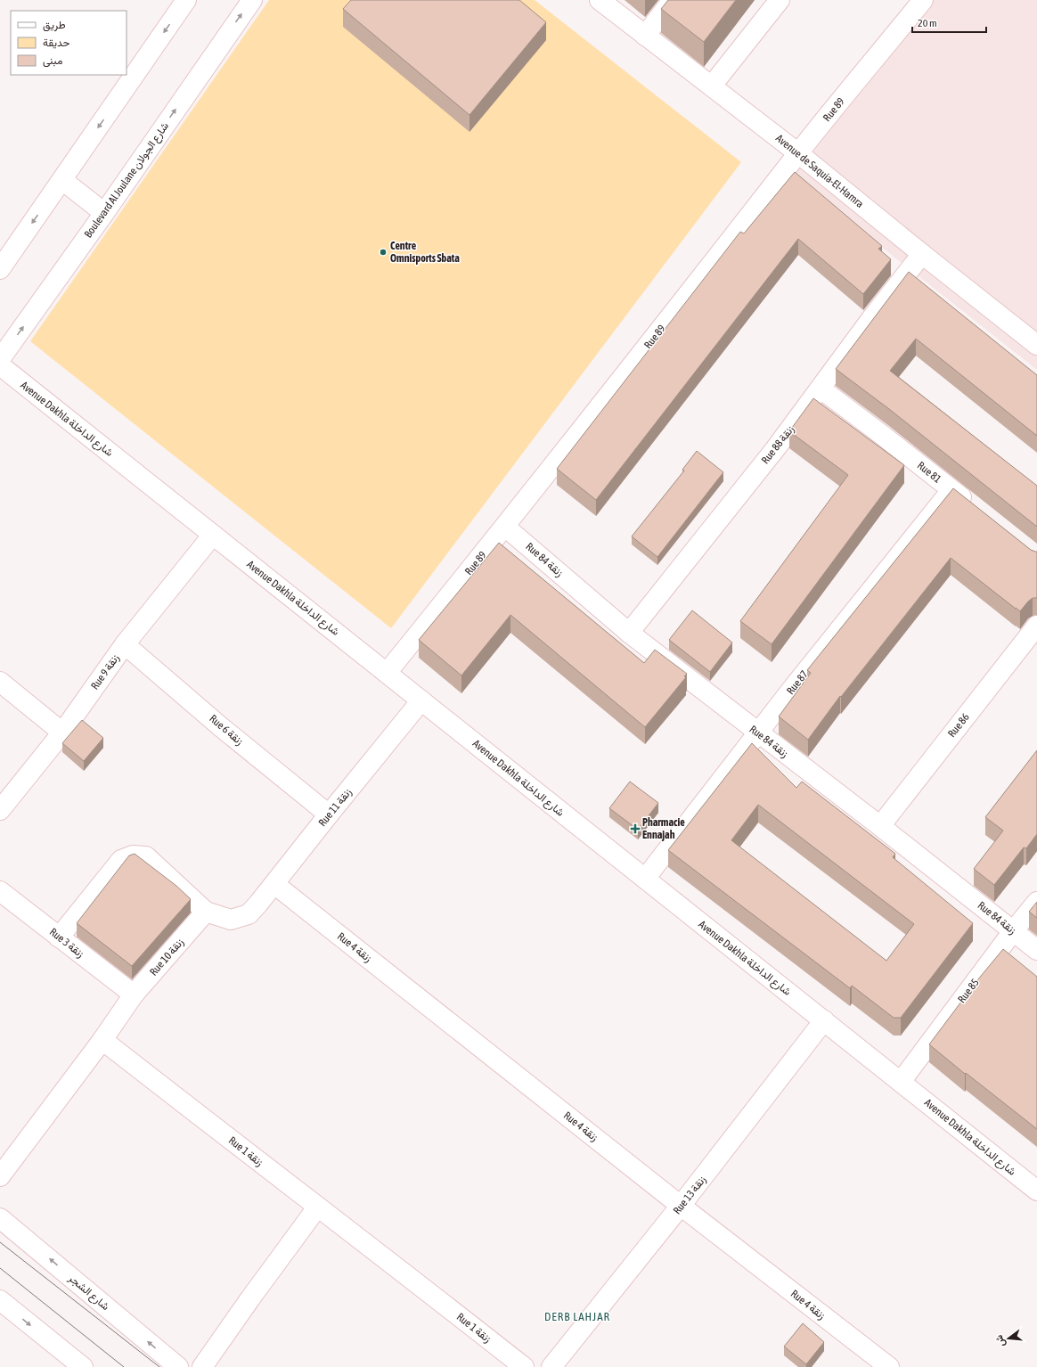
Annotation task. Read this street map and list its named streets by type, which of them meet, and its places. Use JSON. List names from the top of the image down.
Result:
{
  "streets": {
    "street": [
      "Rue 89",
      "Avenue de Saquia-El-Hamra",
      "Boulevard Al Joulane شارع الجولان",
      "Avenue Dakhla شارع الداخلة",
      "Rue 88 زنقة",
      "Rue 81",
      "Rue 84 زنقة",
      "Rue 9 زنقة",
      "Rue 87",
      "Rue 86",
      "Rue 6 زنقة",
      "Rue 11 زنقة",
      "Rue 3 زنقة",
      "Rue 4 زنقة",
      "Rue 10 زنقة",
      "Rue 85",
      "Rue 1 زنقة",
      "Rue 13 زنقة",
      "شارع الشجر"
    ]
  },
  "crossings": [
    ["Rue 89", "Avenue de Saquia-El-Hamra"],
    ["Rue 89", "Avenue Dakhla شارع الداخلة"],
    ["Rue 89", "Rue 84 زنقة"],
    ["Avenue de Saquia-El-Hamra", "Rue 88 زنقة"],
    ["Avenue Dakhla شارع الداخلة", "Rue 9 زنقة"],
    ["Avenue Dakhla شارع الداخلة", "Rue 87"],
    ["Avenue Dakhla شارع الداخلة", "Rue 11 زنقة"],
    ["Avenue Dakhla شارع الداخلة", "Rue 85"],
    ["Avenue Dakhla شارع الداخلة", "Rue 13 زنقة"],
    ["Rue 88 زنقة", "Rue 81"],
    ["Rue 88 زنقة", "Rue 84 زنقة"],
    ["Rue 81", "Rue 87"],
    ["Rue 84 زنقة", "Rue 87"],
    ["Rue 84 زنقة", "Rue 86"],
    ["Rue 84 زنقة", "Rue 85"],
    ["Rue 9 زنقة", "Rue 6 زنقة"],
    ["Rue 6 زنقة", "Rue 11 زنقة"],
    ["Rue 11 زنقة", "Rue 4 زنقة"],
    ["Rue 11 زنقة", "Rue 10 زنقة"],
    ["Rue 3 زنقة", "Rue 10 زنقة"],
    ["Rue 4 زنقة", "Rue 13 زنقة"],
    ["Rue 10 زنقة", "Rue 1 زنقة"]
  ],
  "districts": ["DERB LAHJAR"],
  "places": {
    "other": ["Centre Omnisports Sbata"],
    "health": ["Pharmacie Ennajah"]
  },
  "legend": ["طريق", "حديقة", "مبنى"],
  "scale_bar": "20 m",
  "north": "left"
}
